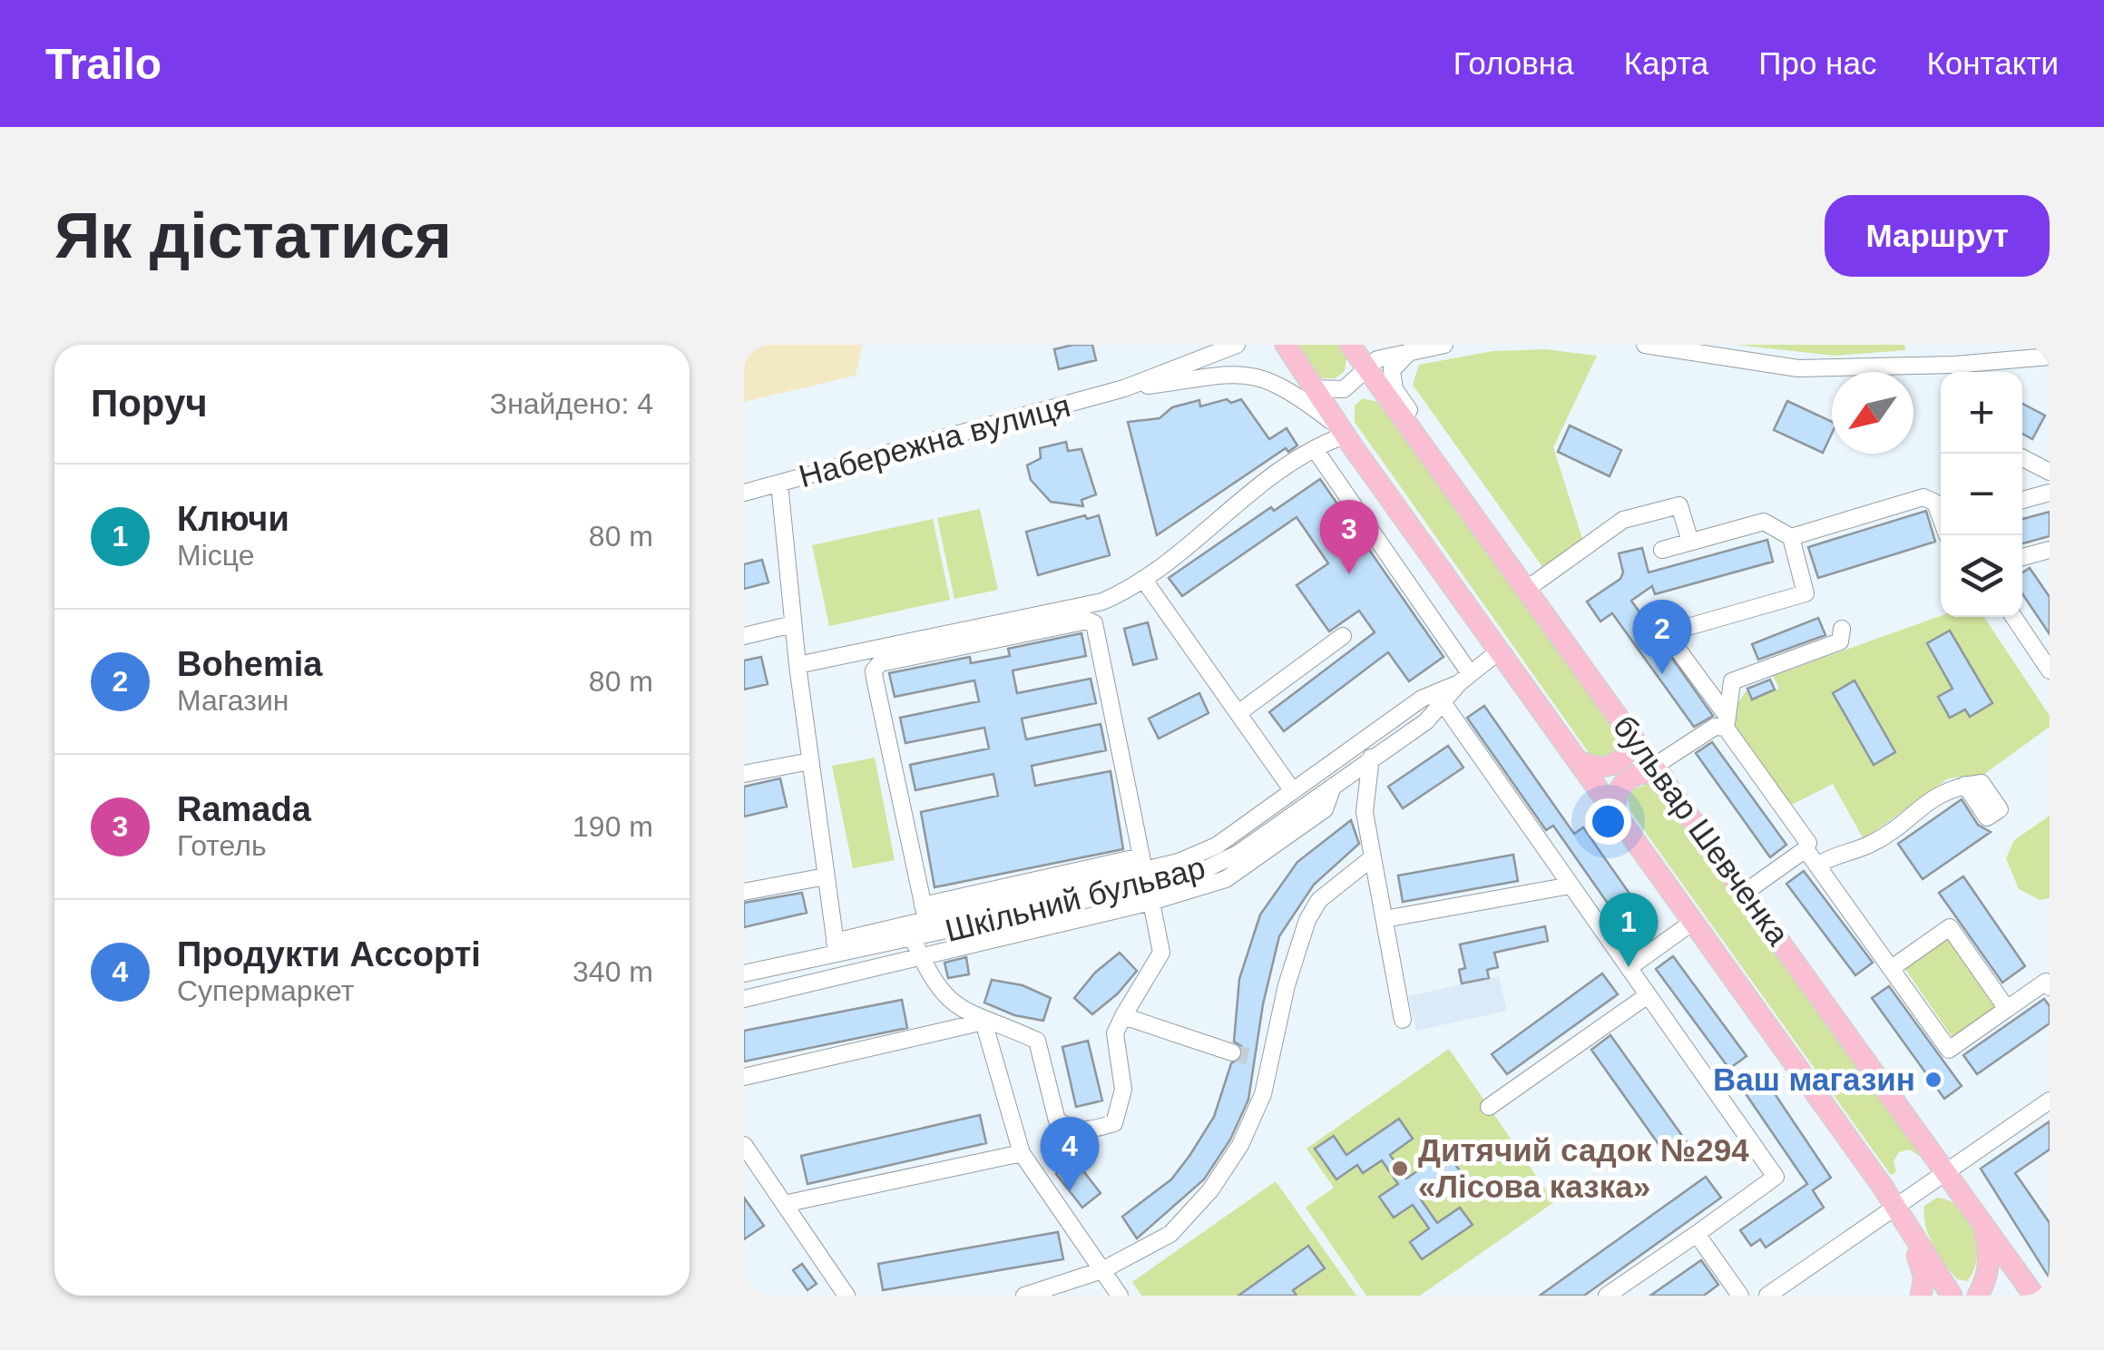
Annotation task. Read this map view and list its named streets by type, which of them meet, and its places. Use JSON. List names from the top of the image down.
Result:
{
  "streets": {
    "main road": ["бульвар Шевченка"],
    "street": ["Набережна вулиця", "Шкільний бульвар"]
  },
  "crossings": [
    ["Набережна вулиця", "бульвар Шевченка"],
    ["бульвар Шевченка", "Шкільний бульвар"]
  ],
  "places": ["Ваш магазин", "Дитячий садок №294 «Лісова казка»"],
  "north": "bottom left",
  "page": {
    "header": "Trailo",
    "nav": [
      "Головна",
      "Карта",
      "Про нас",
      "Контакти"
    ],
    "buttons": "Маршрут",
    "title": "Як дістатися",
    "heading": ["Поруч", "Знайдено: 4"],
    "map_buttons": ["+", "−"],
    "list": [
      {
        "mark": "1",
        "name": "Ключи",
        "note": "Місце",
        "value": "80 m"
      },
      {
        "mark": "2",
        "name": "Bohemia",
        "note": "Магазин",
        "value": "80 m"
      },
      {
        "mark": "3",
        "name": "Ramada",
        "note": "Готель",
        "value": "190 m"
      },
      {
        "mark": "4",
        "name": "Продукти Ассорті",
        "note": "Супермаркет",
        "value": "340 m"
      }
    ],
    "pins": [
      "3",
      "2",
      "1",
      "4"
    ]
  }
}
